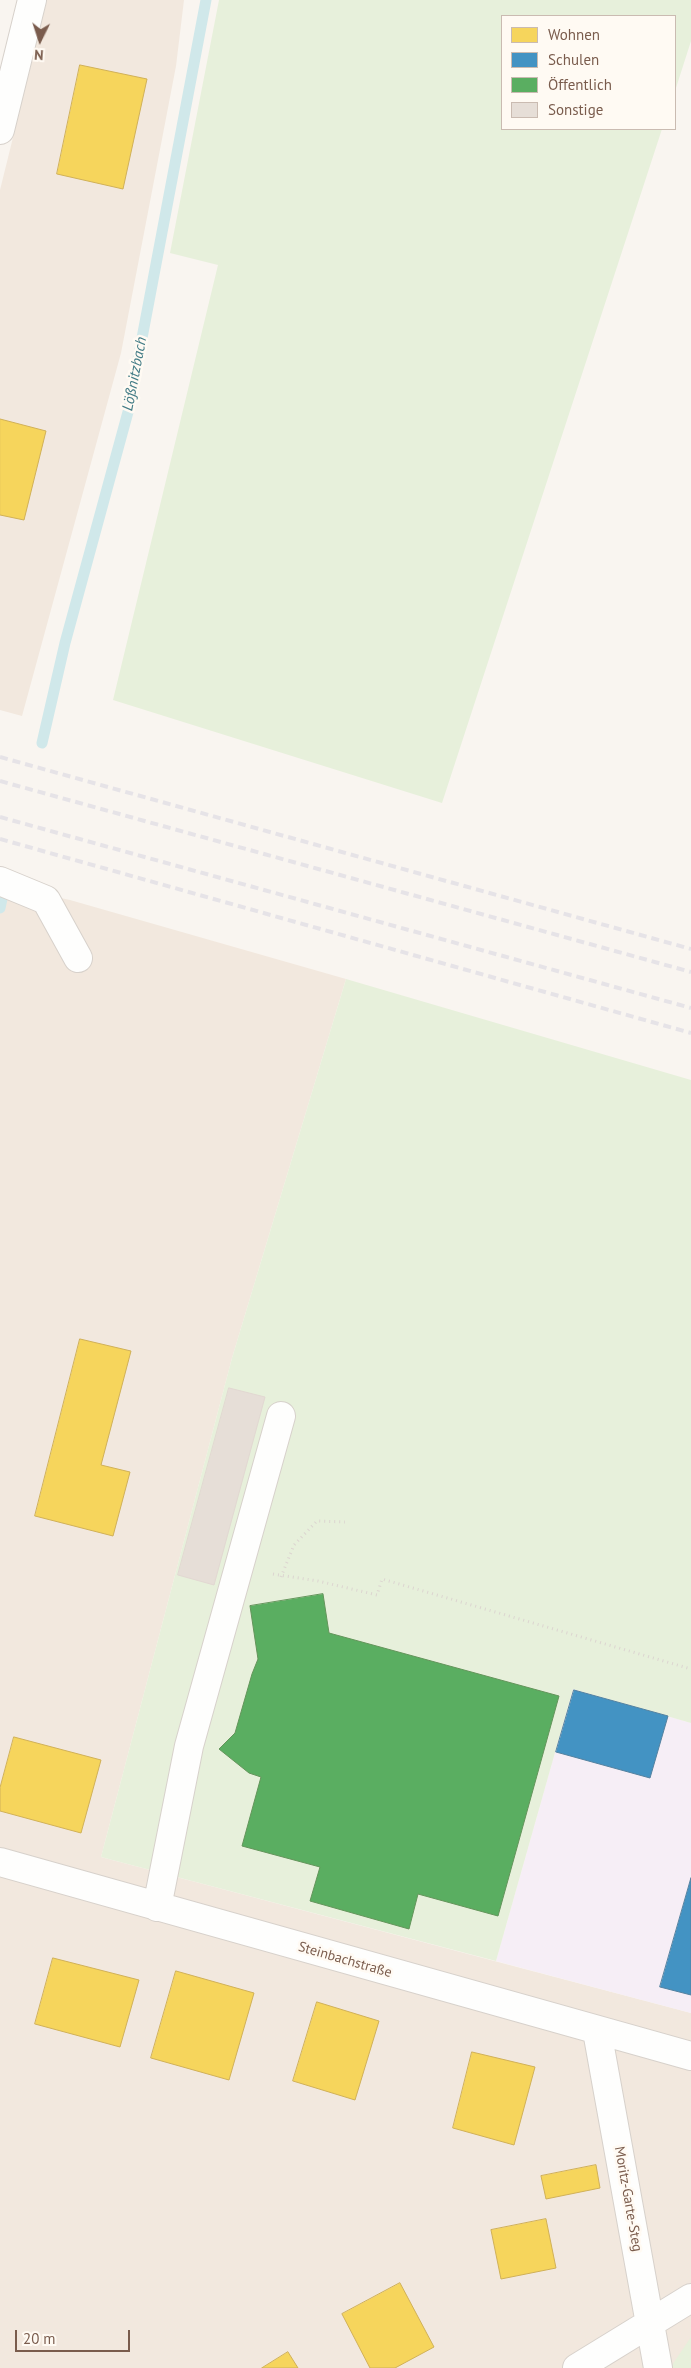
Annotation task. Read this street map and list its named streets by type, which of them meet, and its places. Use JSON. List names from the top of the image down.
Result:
{
  "streets": {
    "street": ["Steinbachstraße", "Moritz-Garte-Steg"]
  },
  "crossings": [
    ["Steinbachstraße", "Moritz-Garte-Steg"]
  ],
  "water": ["Lößnitzbach"],
  "legend": [
    "Wohnen",
    "Schulen",
    "Öffentlich",
    "Sonstige"
  ],
  "scale_bar": "20 m",
  "north": "bottom"
}
